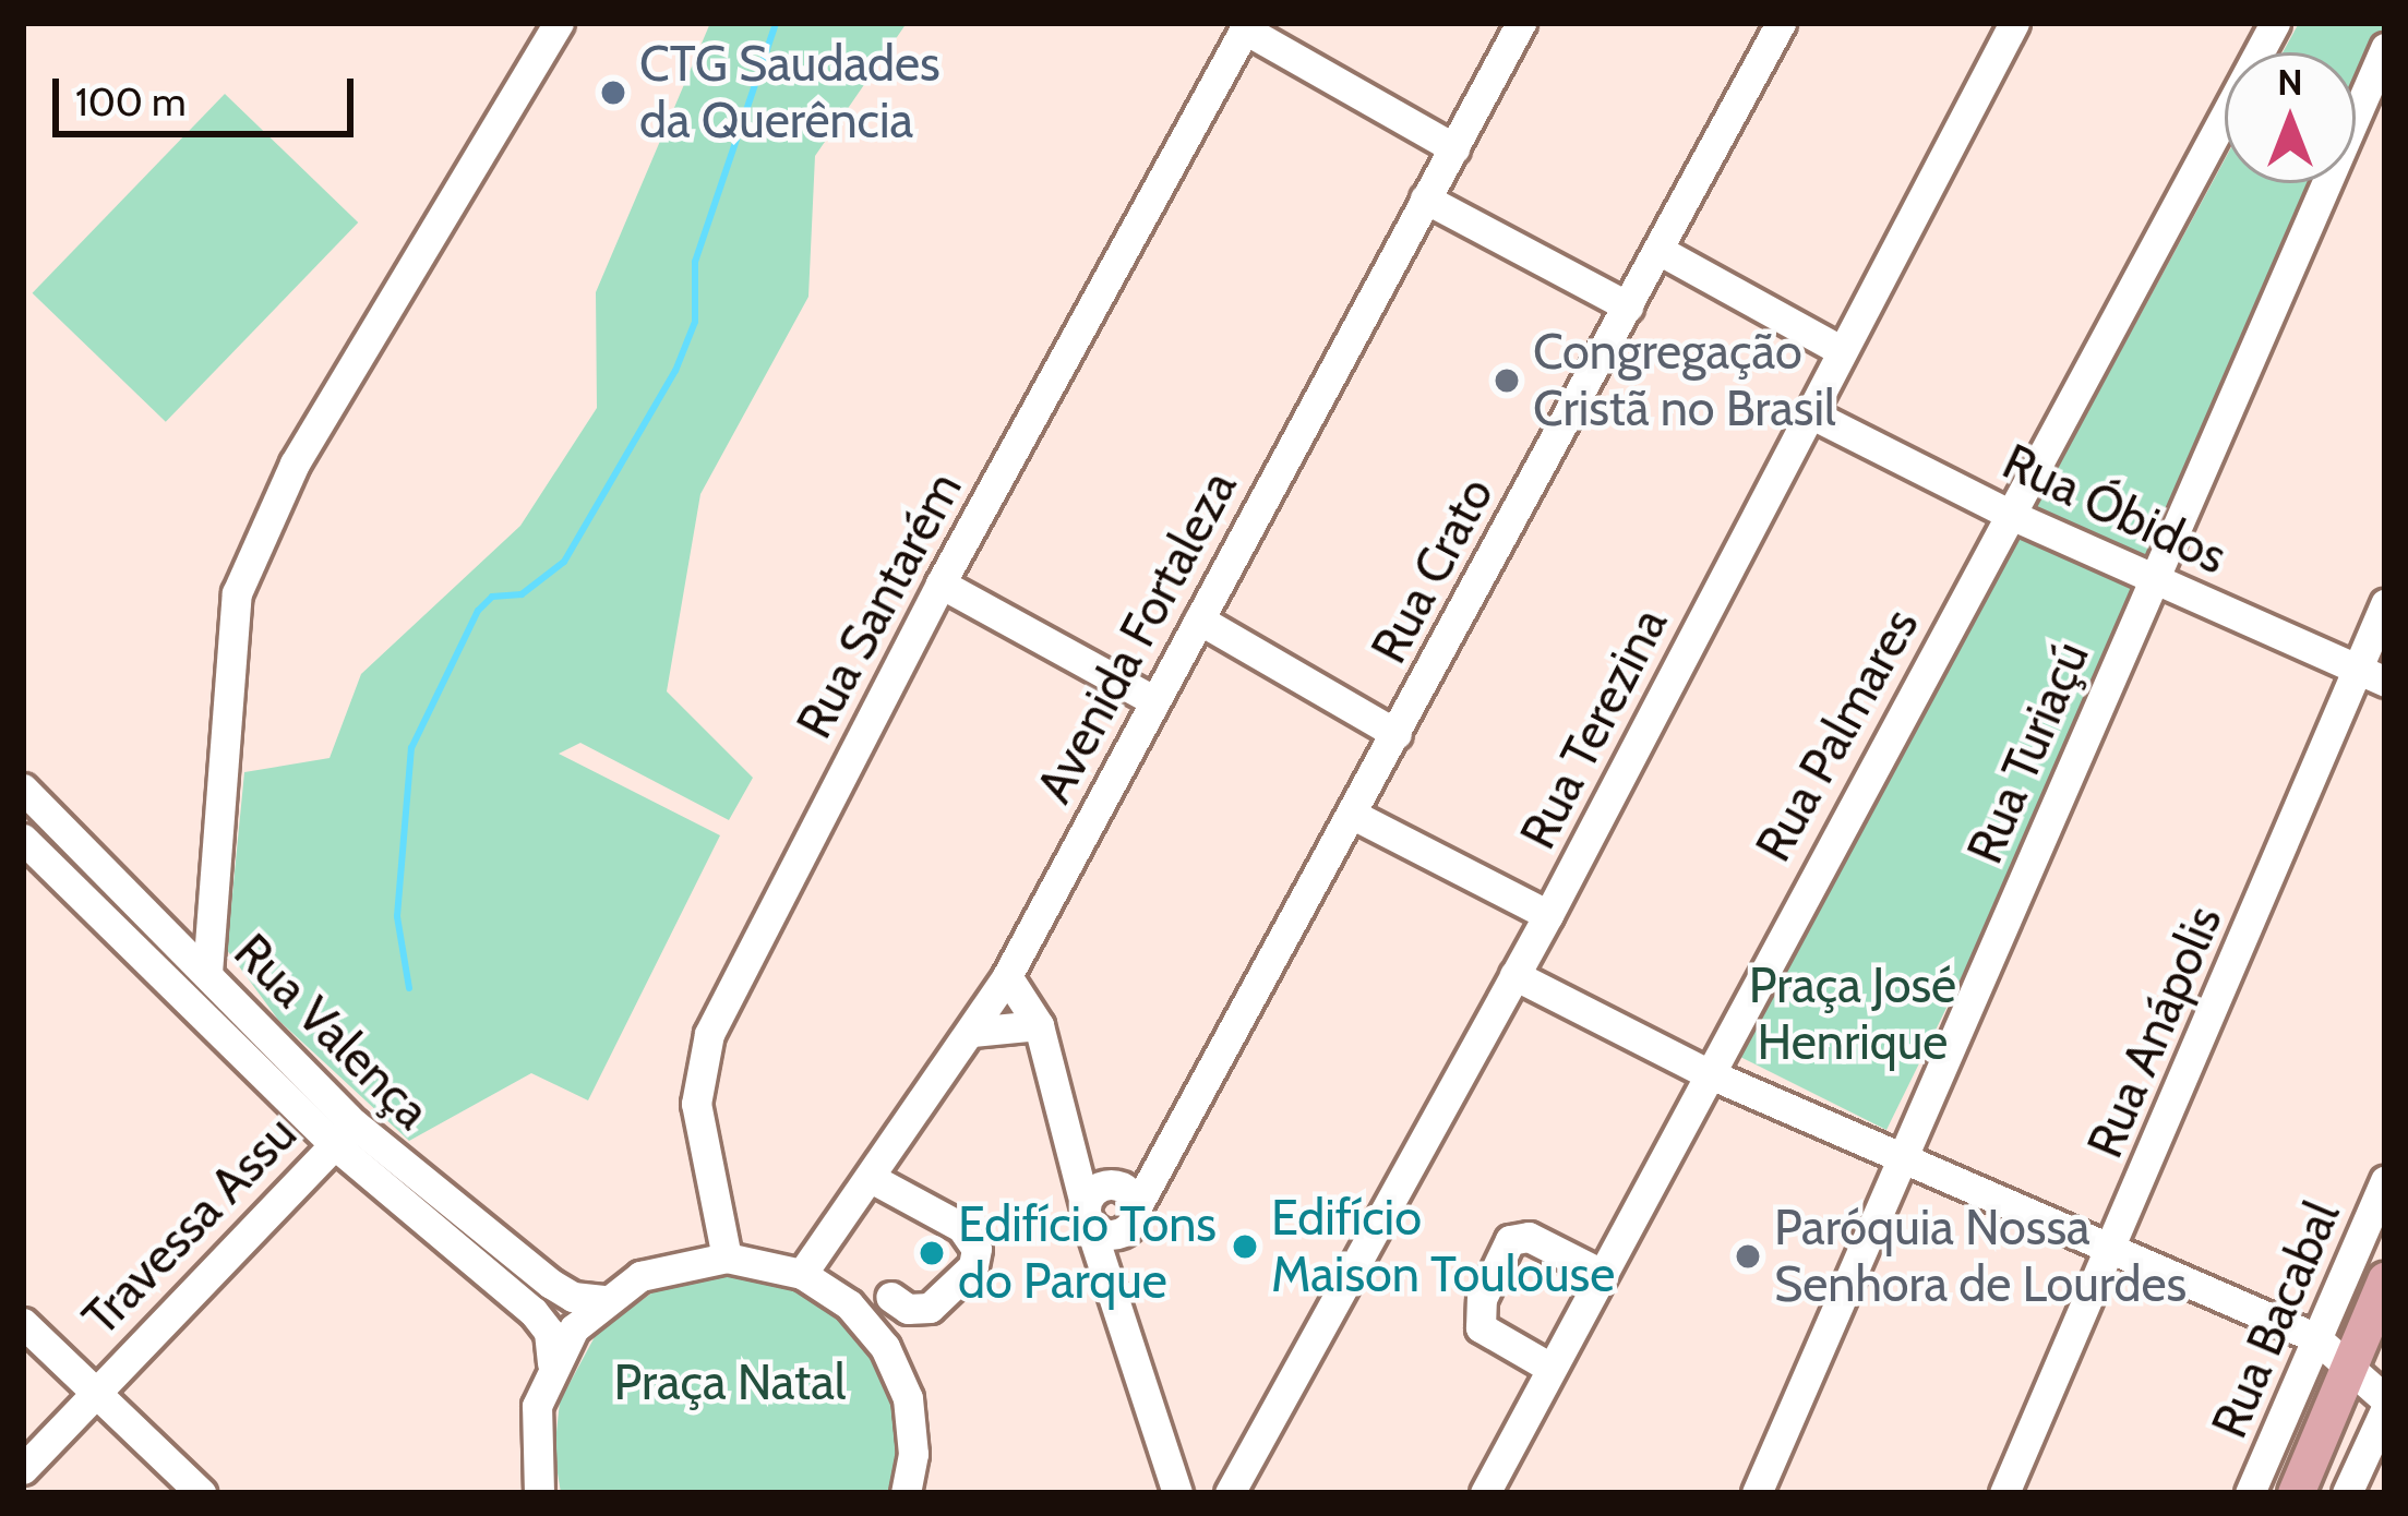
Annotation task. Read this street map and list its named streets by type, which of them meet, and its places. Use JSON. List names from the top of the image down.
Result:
{
  "streets": {
    "street": [
      "Rua Óbidos",
      "Rua Crato",
      "Rua Santarém",
      "Avenida Fortaleza",
      "Rua Terezina",
      "Rua Palmares",
      "Rua Turiaçú",
      "Rua Valença",
      "Rua Anápolis",
      "Travessa Assu",
      "Rua Bacabal"
    ]
  },
  "crossings": [
    ["Rua Óbidos", "Rua Terezina"],
    ["Rua Óbidos", "Rua Palmares"],
    ["Rua Óbidos", "Rua Turiaçú"],
    ["Rua Óbidos", "Rua Anápolis"],
    ["Rua Valença", "Travessa Assu"]
  ],
  "parks": ["Praça José Henrique", "Praça Natal"],
  "places": [
    "CTG Saudades da Querência",
    "Congregação Cristã no Brasil",
    "Edifício Maison Toulouse",
    "Edifício Tons do Parque",
    "Paróquia Nossa Senhora de Lourdes"
  ],
  "scale_bar": "100 m",
  "north": "top"
}
